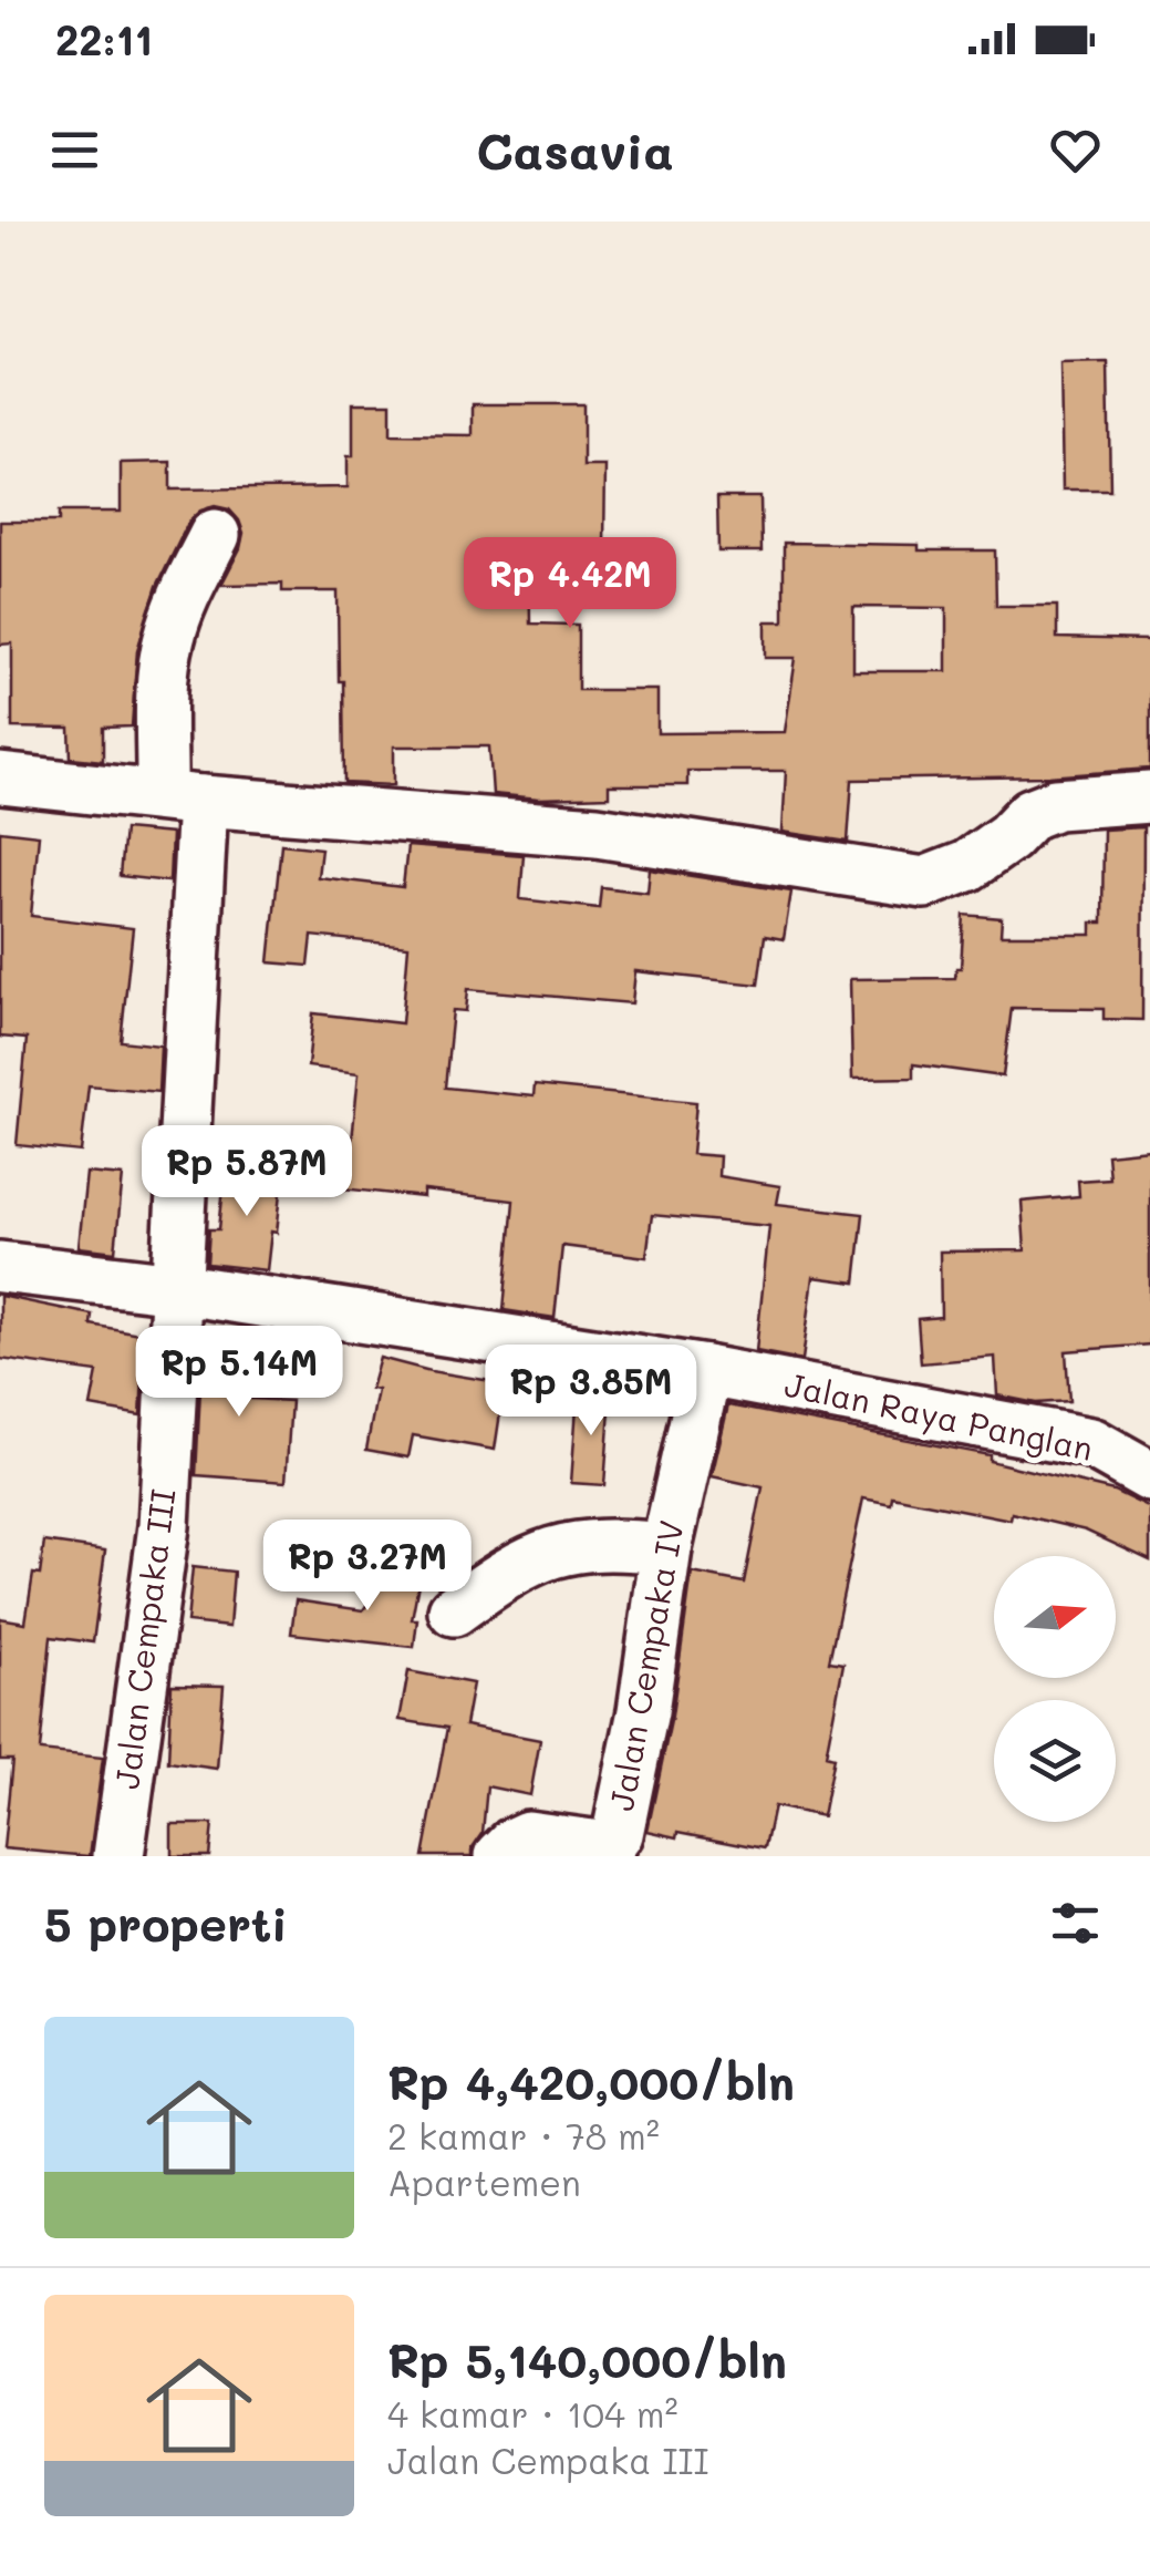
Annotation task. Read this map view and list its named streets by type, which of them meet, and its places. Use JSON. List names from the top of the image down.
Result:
{
  "streets": {
    "street": ["Jalan Raya Panglan", "Jalan Cempaka III", "Jalan Cempaka IV"]
  },
  "crossings": [
    ["Jalan Raya Panglan", "Jalan Cempaka III"],
    ["Jalan Raya Panglan", "Jalan Cempaka IV"]
  ],
  "north": "right",
  "page": {
    "status": "22:11",
    "header": "Casavia",
    "price": [
      "Rp 4.42M",
      "Rp 5.87M",
      "Rp 5.14M",
      "Rp 3.85M",
      "Rp 3.27M"
    ],
    "heading": "5 properti",
    "list": [
      {
        "name": "Rp 4,420,000/bln",
        "note": "2 kamar · 78 m² · Apartemen"
      },
      {
        "name": "Rp 5,140,000/bln",
        "note": "4 kamar · 104 m² · Jalan Cempaka III"
      }
    ]
  }
}
